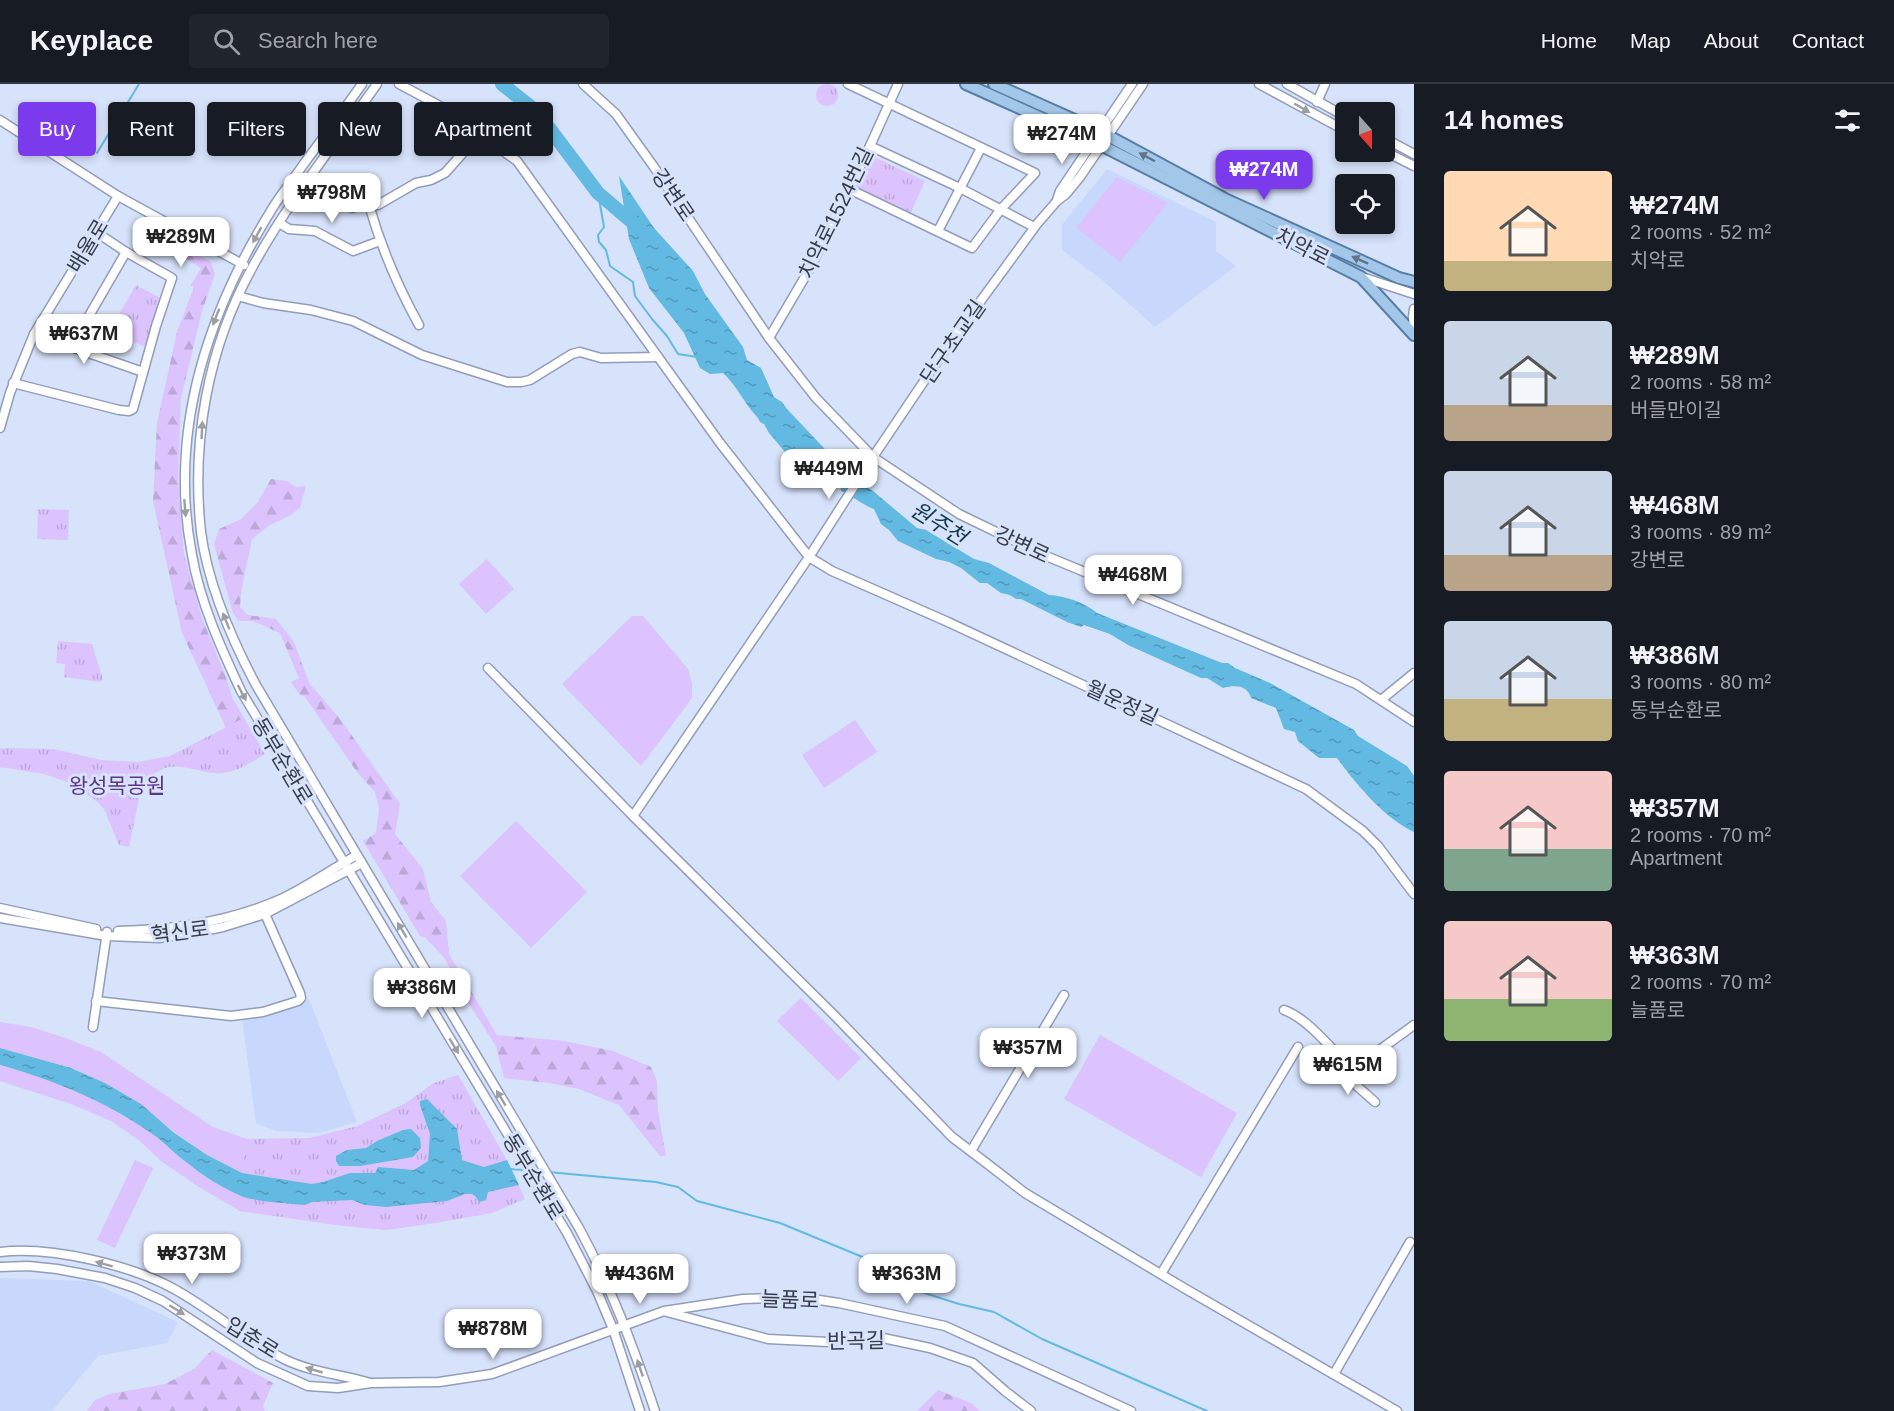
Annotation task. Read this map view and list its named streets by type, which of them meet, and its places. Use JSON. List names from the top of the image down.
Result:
{
  "streets": {
    "main road": ["치악로"],
    "street": [
      "강변로",
      "치악로1524번길",
      "배울로",
      "단구초교길",
      "월운정길",
      "동부순환로",
      "혁신로",
      "늘품로",
      "입춘로",
      "반곡길"
    ]
  },
  "crossings": [
    ["강변로", "치악로1524번길"],
    ["강변로", "단구초교길"],
    ["배울로", "동부순환로"],
    ["치악로", "단구초교길"],
    ["동부순환로", "혁신로"],
    ["동부순환로", "늘품로"],
    ["동부순환로", "입춘로"],
    ["늘품로", "입춘로"],
    ["늘품로", "반곡길"]
  ],
  "water": ["원주천"],
  "parks": ["왕성목공원"],
  "north": "bottom",
  "page": {
    "header": "Keyplace",
    "search": "Search here",
    "nav": [
      "Home",
      "Map",
      "About",
      "Contact"
    ],
    "heading": "14 homes",
    "chip": [
      "Buy",
      "Rent",
      "Filters",
      "New",
      "Apartment"
    ],
    "price": [
      "₩274M",
      "₩274M",
      "₩798M",
      "₩289M",
      "₩637M",
      "₩449M",
      "₩468M",
      "₩386M",
      "₩357M",
      "₩615M",
      "₩373M",
      "₩436M",
      "₩363M",
      "₩878M"
    ],
    "list": [
      {
        "name": "₩274M",
        "note": "2 rooms · 52 m² · 치악로"
      },
      {
        "name": "₩289M",
        "note": "2 rooms · 58 m² · 버들만이길"
      },
      {
        "name": "₩468M",
        "note": "3 rooms · 89 m² · 강변로"
      },
      {
        "name": "₩386M",
        "note": "3 rooms · 80 m² · 동부순환로"
      },
      {
        "name": "₩357M",
        "note": "2 rooms · 70 m² · Apartment"
      },
      {
        "name": "₩363M",
        "note": "2 rooms · 70 m² · 늘품로"
      }
    ]
  }
}
